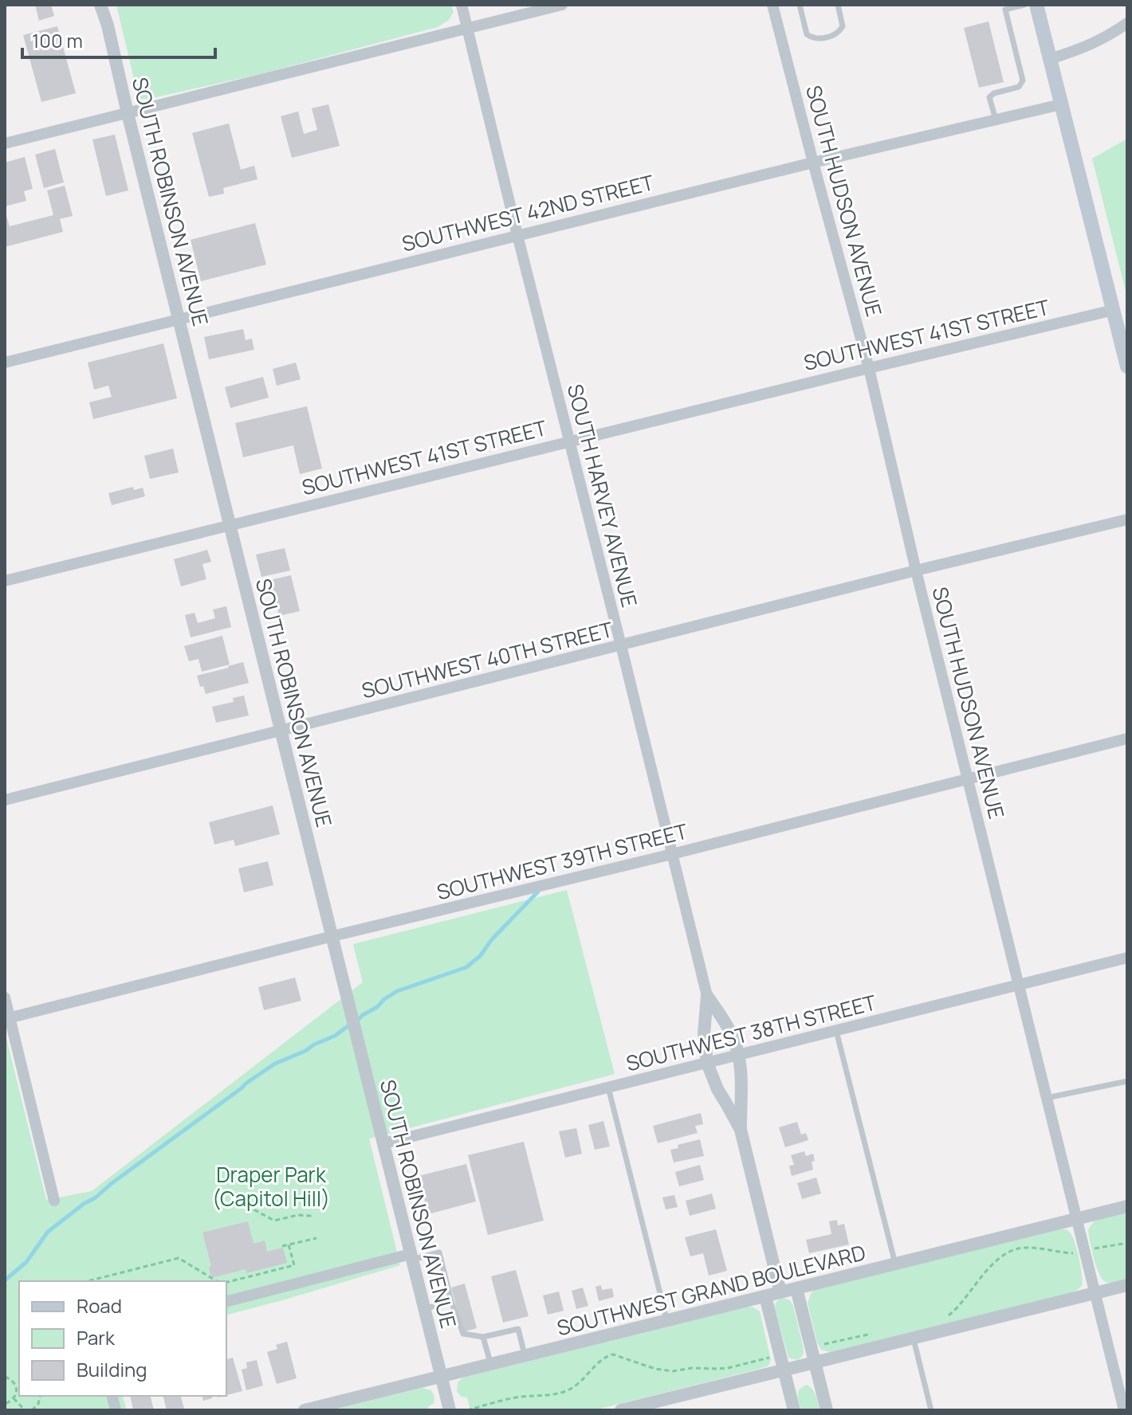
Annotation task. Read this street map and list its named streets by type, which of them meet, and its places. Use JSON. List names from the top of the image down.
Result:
{
  "streets": {
    "street": [
      "SOUTH HUDSON AVENUE",
      "SOUTH ROBINSON AVENUE",
      "SOUTHWEST 42ND STREET",
      "SOUTHWEST 41ST STREET",
      "SOUTH HARVEY AVENUE",
      "SOUTHWEST 40TH STREET",
      "SOUTHWEST 39TH STREET",
      "SOUTHWEST 38TH STREET",
      "SOUTHWEST GRAND BOULEVARD"
    ]
  },
  "crossings": [
    ["SOUTH HUDSON AVENUE", "SOUTHWEST 42ND STREET"],
    ["SOUTH HUDSON AVENUE", "SOUTHWEST 41ST STREET"],
    ["SOUTH HUDSON AVENUE", "SOUTHWEST 40TH STREET"],
    ["SOUTH HUDSON AVENUE", "SOUTHWEST 39TH STREET"],
    ["SOUTH HUDSON AVENUE", "SOUTHWEST 38TH STREET"],
    ["SOUTH HUDSON AVENUE", "SOUTHWEST GRAND BOULEVARD"],
    ["SOUTH ROBINSON AVENUE", "SOUTHWEST 42ND STREET"],
    ["SOUTH ROBINSON AVENUE", "SOUTHWEST 41ST STREET"],
    ["SOUTH ROBINSON AVENUE", "SOUTHWEST 40TH STREET"],
    ["SOUTH ROBINSON AVENUE", "SOUTHWEST 39TH STREET"],
    ["SOUTH ROBINSON AVENUE", "SOUTHWEST 38TH STREET"],
    ["SOUTH ROBINSON AVENUE", "SOUTHWEST GRAND BOULEVARD"],
    ["SOUTHWEST 42ND STREET", "SOUTH HARVEY AVENUE"],
    ["SOUTHWEST 41ST STREET", "SOUTH HARVEY AVENUE"],
    ["SOUTH HARVEY AVENUE", "SOUTHWEST 40TH STREET"],
    ["SOUTH HARVEY AVENUE", "SOUTHWEST 39TH STREET"],
    ["SOUTH HARVEY AVENUE", "SOUTHWEST 38TH STREET"],
    ["SOUTH HARVEY AVENUE", "SOUTHWEST GRAND BOULEVARD"]
  ],
  "parks": ["Draper Park (Capitol Hill)"],
  "legend": ["Road", "Park", "Building"],
  "scale_bar": "100 m"
}
